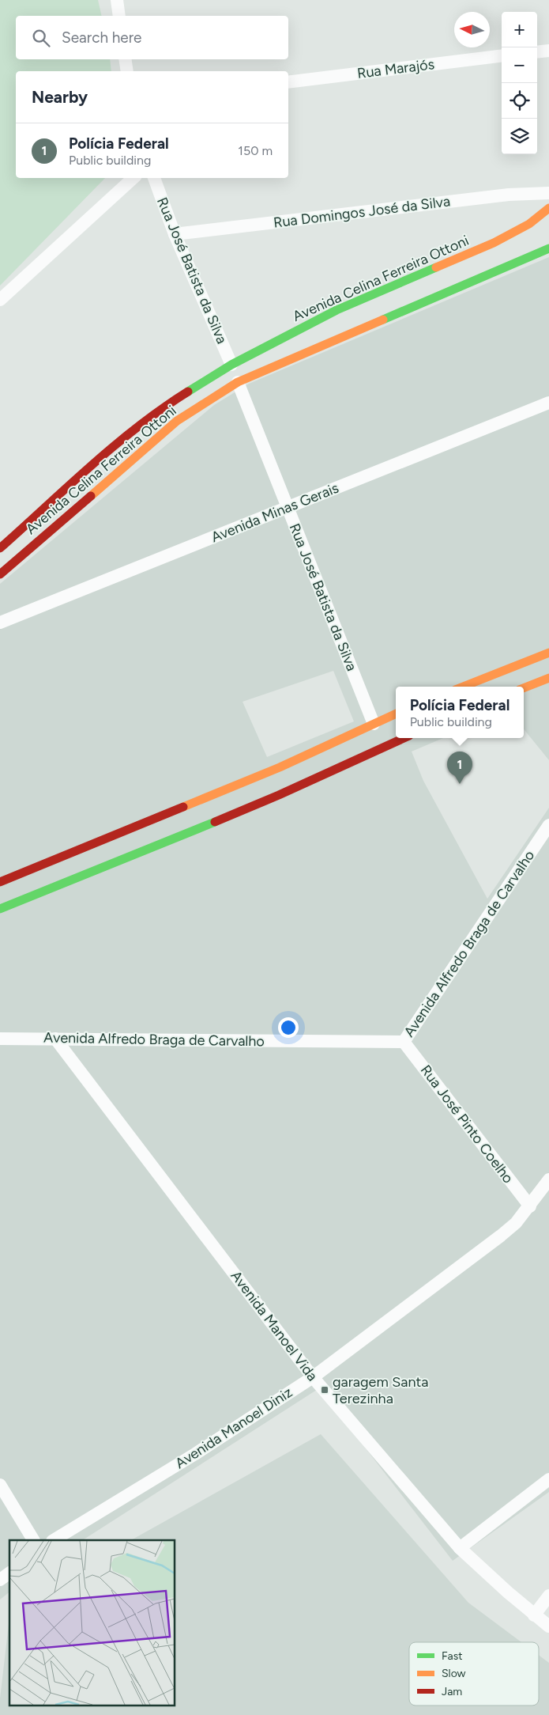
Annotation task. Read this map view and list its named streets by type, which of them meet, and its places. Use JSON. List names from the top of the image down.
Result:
{
  "streets": {
    "main road": ["Avenida Celina Ferreira Ottoni"],
    "street": [
      "Rua Marajós",
      "Rua Domingos José da Silva",
      "Rua José Batista da Silva",
      "Avenida Minas Gerais",
      "Avenida Alfredo Braga de Carvalho",
      "Rua José Pinto Coelho",
      "Avenida Manoel Vida",
      "Avenida Manoel Diniz"
    ]
  },
  "crossings": [
    ["Rua Domingos José da Silva", "Rua José Batista da Silva"],
    ["Rua José Batista da Silva", "Avenida Celina Ferreira Ottoni"],
    ["Rua José Batista da Silva", "Avenida Minas Gerais"],
    ["Avenida Alfredo Braga de Carvalho", "Rua José Pinto Coelho"],
    ["Avenida Alfredo Braga de Carvalho", "Avenida Manoel Vida"],
    ["Rua José Pinto Coelho", "Avenida Manoel Diniz"],
    ["Avenida Manoel Vida", "Avenida Manoel Diniz"]
  ],
  "places": {
    "transit": ["garagem Santa Terezinha"]
  },
  "legend": ["Fast", "Slow", "Jam"],
  "north": "left",
  "page": {
    "map_buttons": ["+", "−"],
    "search": "Search here",
    "heading": "Nearby",
    "list": [
      {
        "mark": "1",
        "name": "Polícia Federal",
        "note": "Public building",
        "value": "150 m"
      }
    ],
    "popup": ["Polícia Federal", "Public building"],
    "pins": "1"
  }
}
